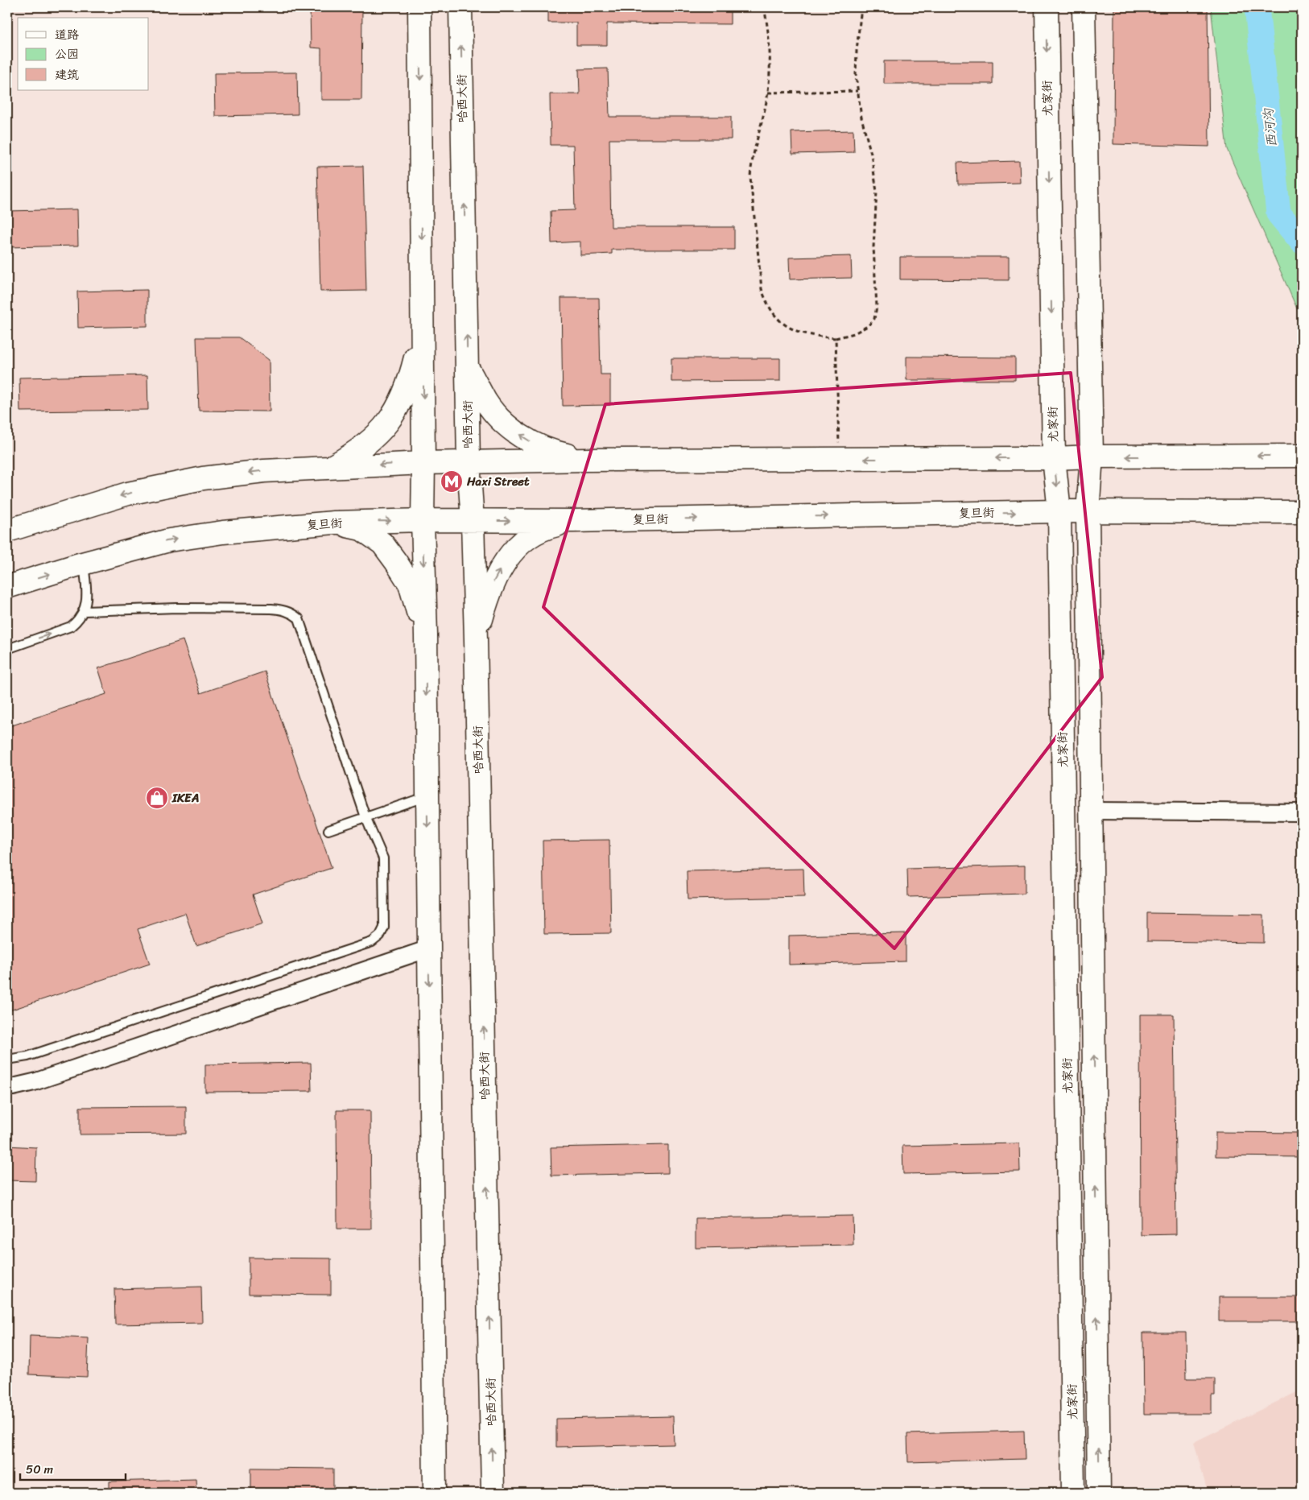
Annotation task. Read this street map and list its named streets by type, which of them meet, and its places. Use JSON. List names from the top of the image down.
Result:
{
  "streets": {
    "main road": ["哈西大街", "尤家街", "复旦街"]
  },
  "crossings": [
    ["哈西大街", "复旦街"],
    ["尤家街", "复旦街"]
  ],
  "water": ["西河沟"],
  "places": {
    "metro station": ["Haxi Street"],
    "shop": ["IKEA"]
  },
  "legend": ["道路", "公园", "建筑"],
  "scale_bar": "50 m"
}
